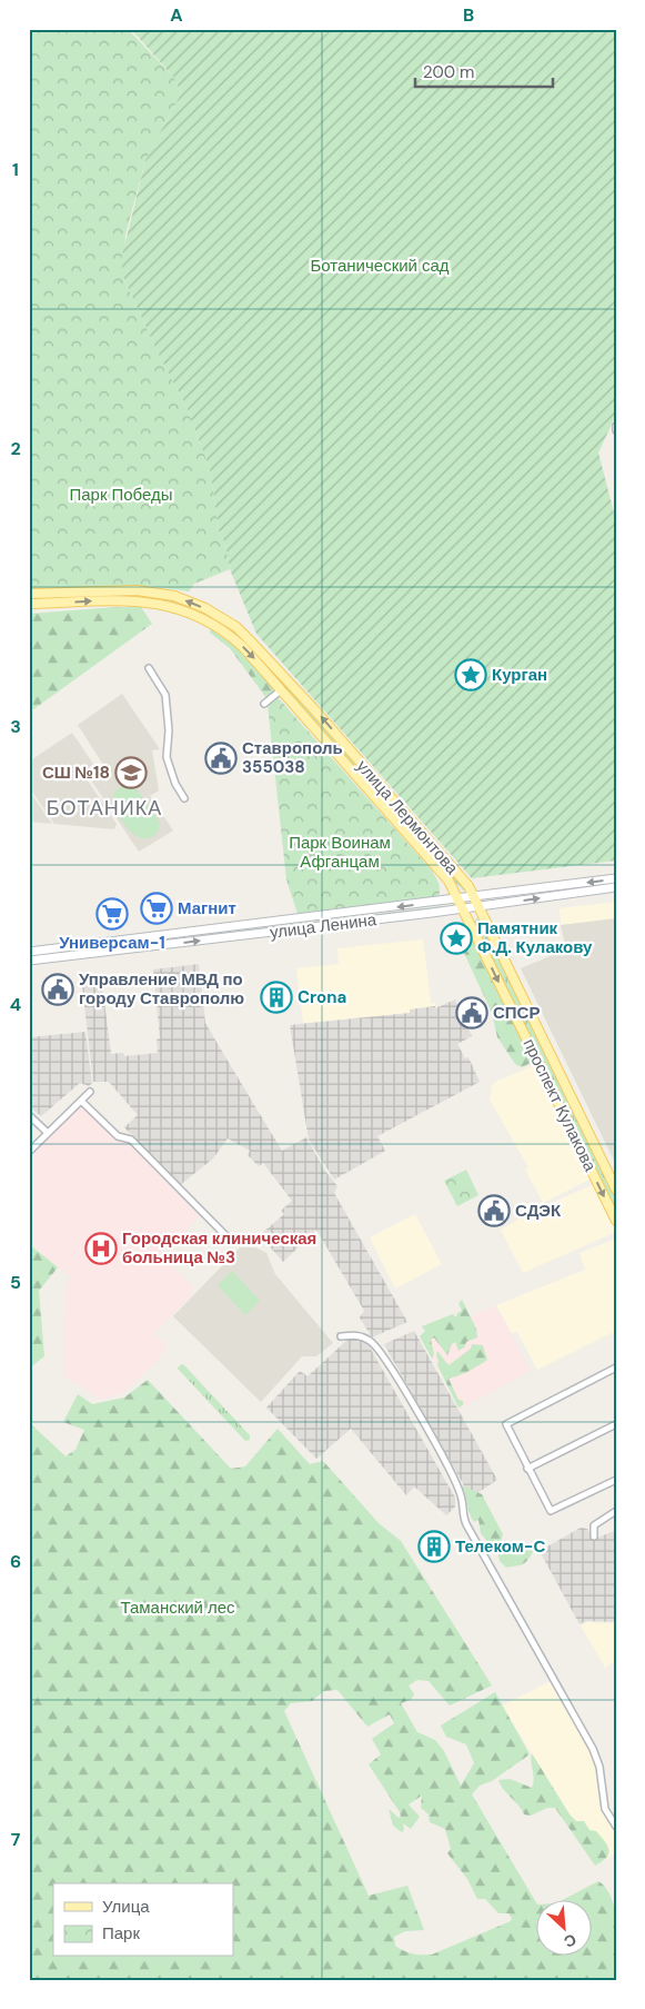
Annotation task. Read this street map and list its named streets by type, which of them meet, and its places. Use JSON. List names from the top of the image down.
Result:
{
  "streets": {
    "main road": ["улица Лермонтова", "улица Ленина", "проспект Кулакова"]
  },
  "crossings": [
    ["улица Лермонтова", "улица Ленина"],
    ["улица Лермонтова", "проспект Кулакова"],
    ["улица Ленина", "проспект Кулакова"]
  ],
  "districts": ["БОТАНИКА"],
  "parks": [
    "Ботанический сад",
    "Парк Победы",
    "Парк Воинам Афганцам",
    "Таманский лес"
  ],
  "places": {
    "place": ["Курган", "Памятник Ф.Д. Кулакову"],
    "public building": [
      "Ставрополь 355038",
      "Управление МВД по городу Ставрополю",
      "СПСР",
      "СДЭК"
    ],
    "school or university": ["СШ №18"],
    "supermarket": ["Магнит", "Универсам-1"],
    "building": ["Crona", "Телеком-С"],
    "hospital": ["Городская клиническая больница №3"]
  },
  "legend": ["Улица", "Парк"],
  "scale_bar": "200 m",
  "north": "bottom right",
  "grid": {
    "columns": ["A", "B"],
    "rows": [
      "1",
      "2",
      "3",
      "4",
      "5",
      "6",
      "7"
    ]
  }
}
